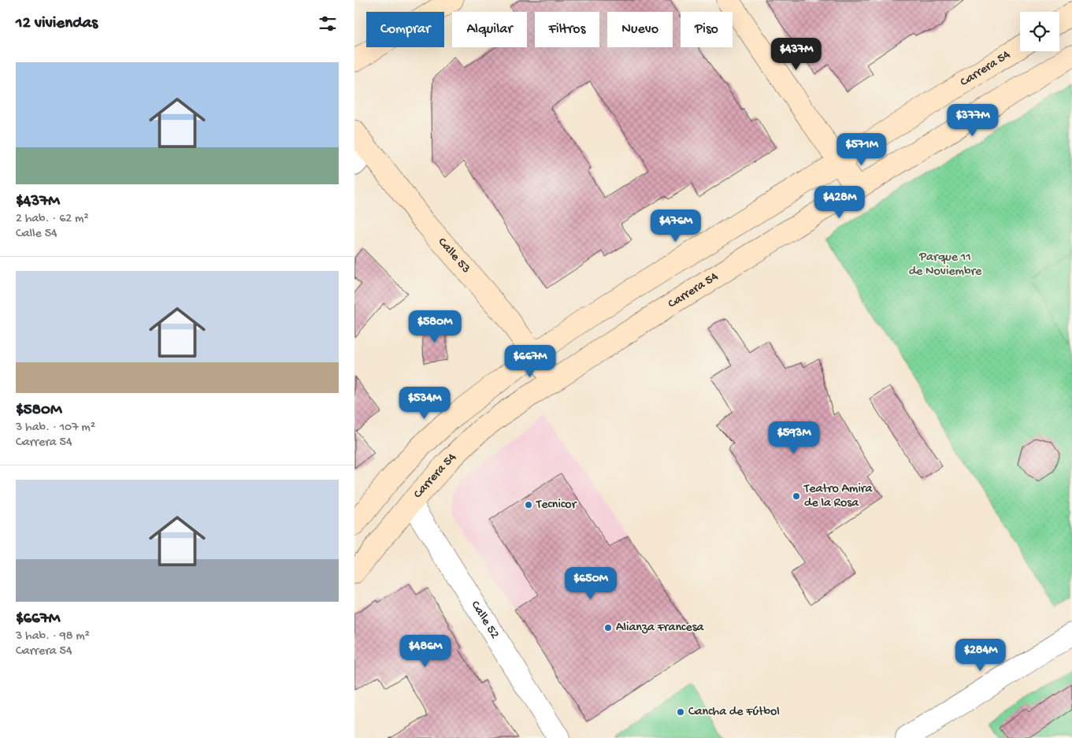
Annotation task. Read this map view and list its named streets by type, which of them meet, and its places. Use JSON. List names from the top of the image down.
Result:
{
  "streets": {
    "main road": ["Carrera 54", "Calle 53"],
    "street": ["Calle 52"]
  },
  "crossings": [
    ["Carrera 54", "Calle 53"],
    ["Carrera 54", "Calle 52"]
  ],
  "parks": ["Parque 11 de Noviembre"],
  "places": [
    "Teatro Amira de la Rosa",
    "Tecnicor",
    "Alianza Francesa",
    "Cancha de Fútbol"
  ],
  "page": {
    "heading": "12 viviendas",
    "chip": [
      "Comprar",
      "Alquilar",
      "Filtros",
      "Nuevo",
      "Piso"
    ],
    "price": [
      "$437M",
      "$377M",
      "$571M",
      "$428M",
      "$476M",
      "$580M",
      "$667M",
      "$534M",
      "$593M",
      "$650M",
      "$486M",
      "$284M"
    ],
    "list": [
      {
        "name": "$437M",
        "note": "2 hab. · 62 m² · Calle 54"
      },
      {
        "name": "$580M",
        "note": "3 hab. · 107 m² · Carrera 54"
      },
      {
        "name": "$667M",
        "note": "3 hab. · 98 m² · Carrera 54"
      }
    ]
  }
}
